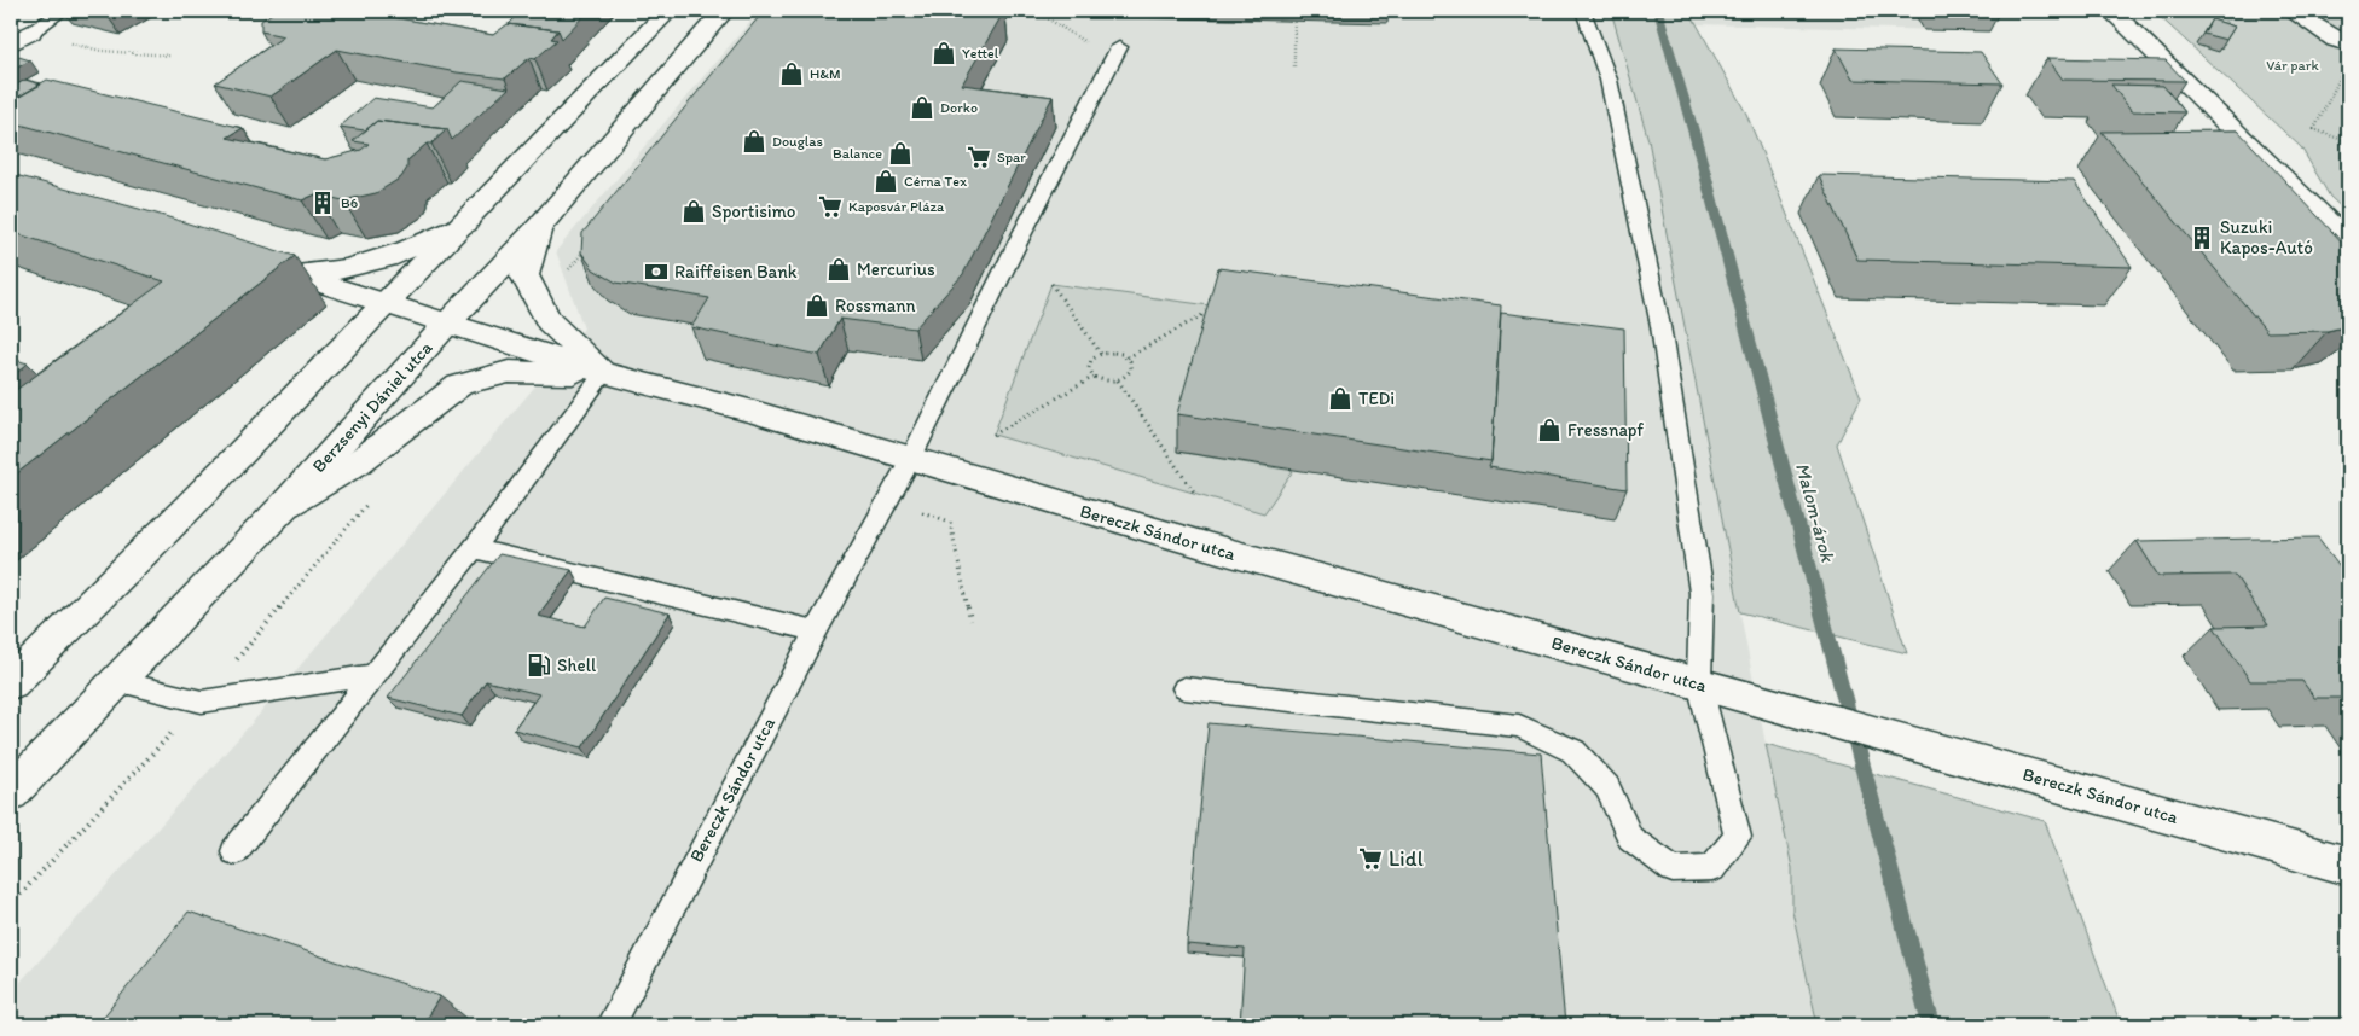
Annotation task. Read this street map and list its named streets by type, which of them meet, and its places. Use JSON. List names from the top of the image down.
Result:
{
  "streets": {
    "street": ["Berzsenyi Dániel utca", "Bereczk Sándor utca"]
  },
  "crossings": [
    ["Berzsenyi Dániel utca", "Bereczk Sándor utca"]
  ],
  "water": ["Malom-árok"],
  "parks": ["Vár park"],
  "places": {
    "shop": [
      "Yettel",
      "H&M",
      "Dorko",
      "Douglas",
      "Balance",
      "Cérna Tex",
      "Sportisimo",
      "Mercurius",
      "Rossmann",
      "TEDi",
      "Fressnapf"
    ],
    "supermarket": ["Spar", "Kaposvár Pláza", "Lidl"],
    "building": ["B6", "Suzuki Kapos-Autó"],
    "bank": ["Raiffeisen Bank"],
    "fuel station": ["Shell"]
  }
}
